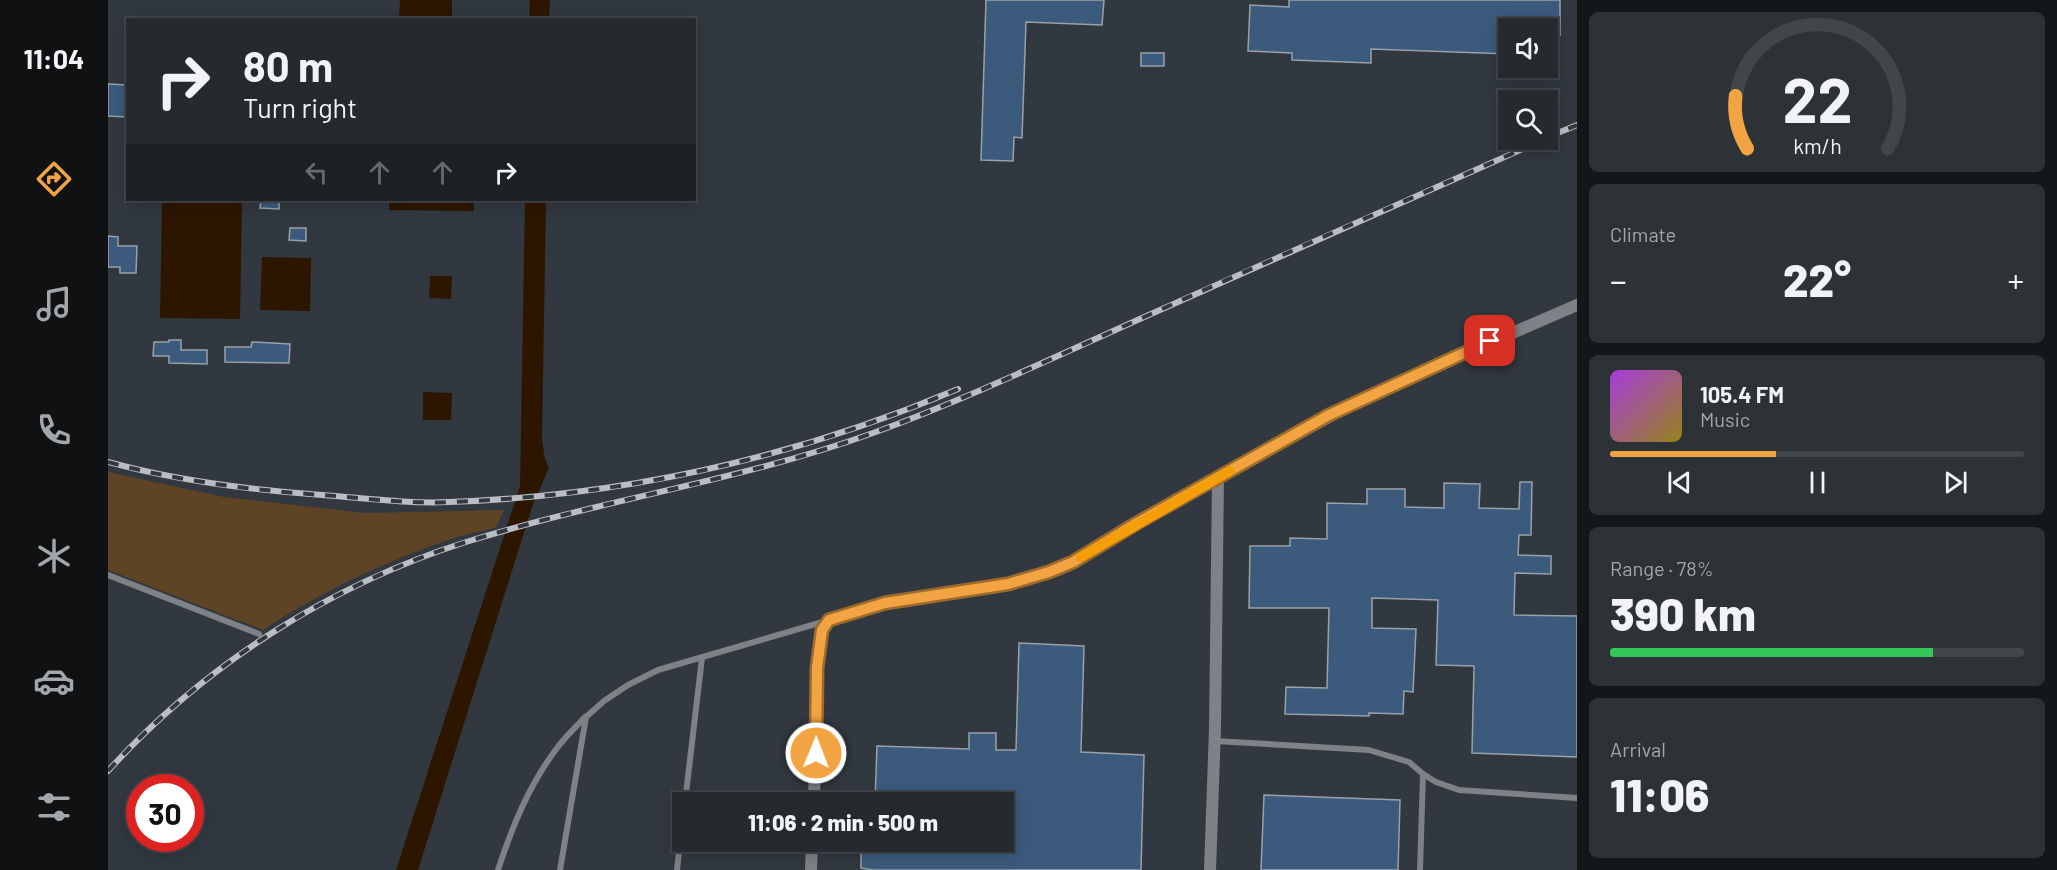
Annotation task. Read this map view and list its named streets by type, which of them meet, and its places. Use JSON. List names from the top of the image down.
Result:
{
  "page": {
    "tabs": "11:04",
    "turn": ["80 m", "Turn right"],
    "tile": [
      "Climate",
      ["Range · 78%", "390 km"],
      ["Arrival", "11:06"]
    ],
    "heat": ["−", "22°", "+"],
    "song": ["105.4 FM", "Music"],
    "limit": "30",
    "trip": "11:06 · 2 min · 500 m",
    "gauge": ["22", "km/h"]
  }
}
